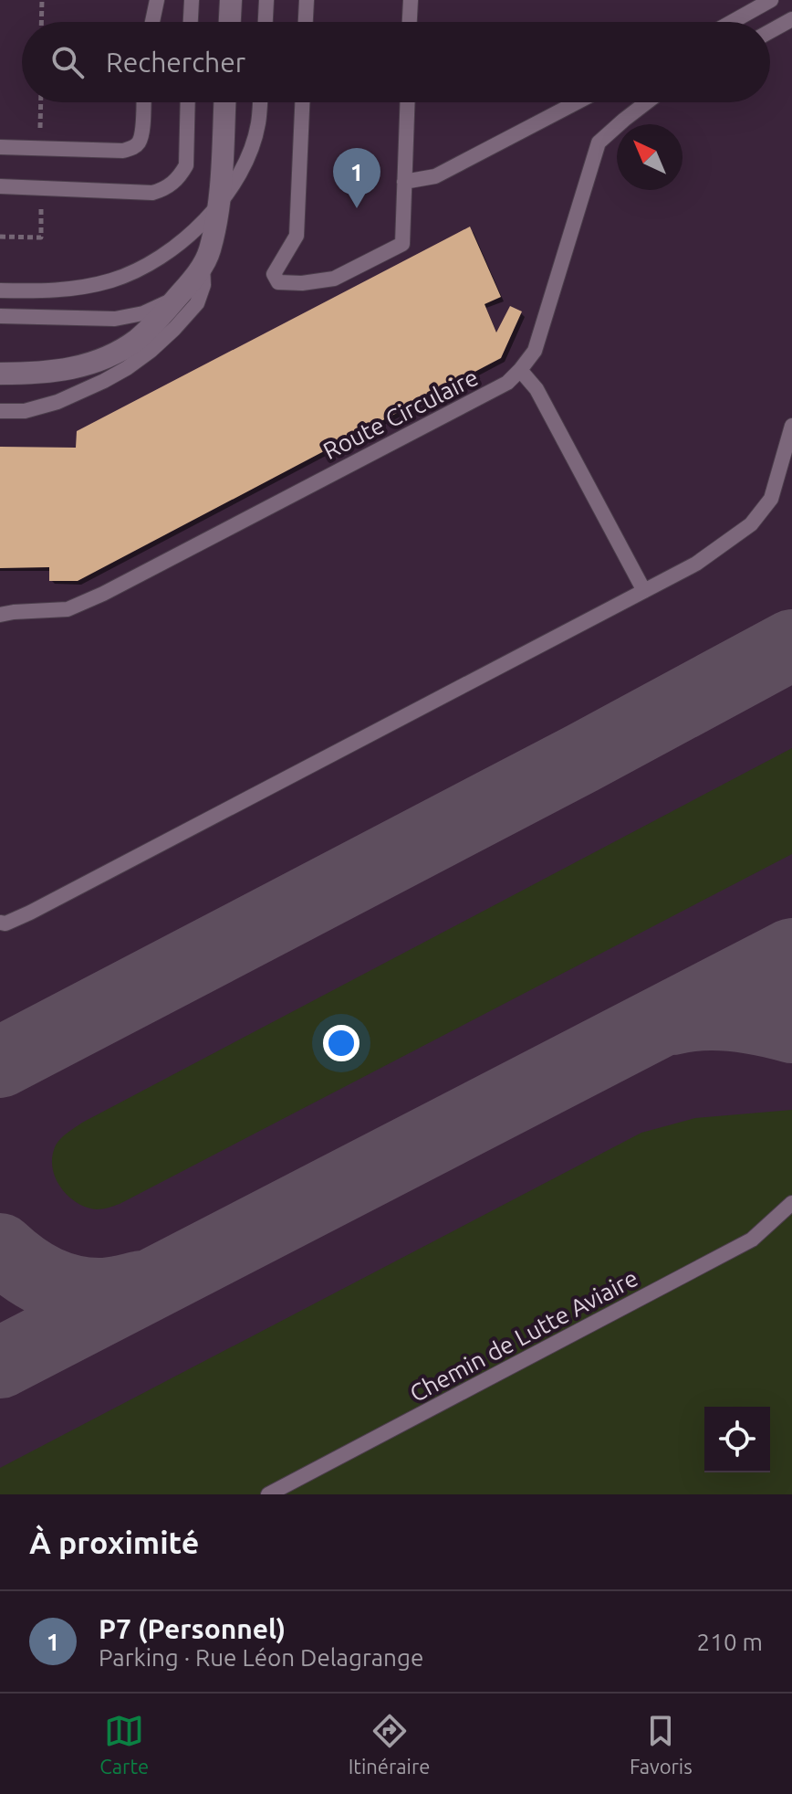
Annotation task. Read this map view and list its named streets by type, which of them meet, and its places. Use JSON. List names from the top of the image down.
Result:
{
  "streets": {
    "lane": ["Route Circulaire", "Chemin de Lutte Aviaire"]
  },
  "north": "top left",
  "page": {
    "search": "Rechercher",
    "pins": "1",
    "heading": "À proximité",
    "list": [
      {
        "mark": "1",
        "name": "P7 (Personnel)",
        "note": "Parking · Rue Léon Delagrange",
        "value": "210 m"
      }
    ],
    "nav": ["Carte", "Itinéraire", "Favoris"]
  }
}
